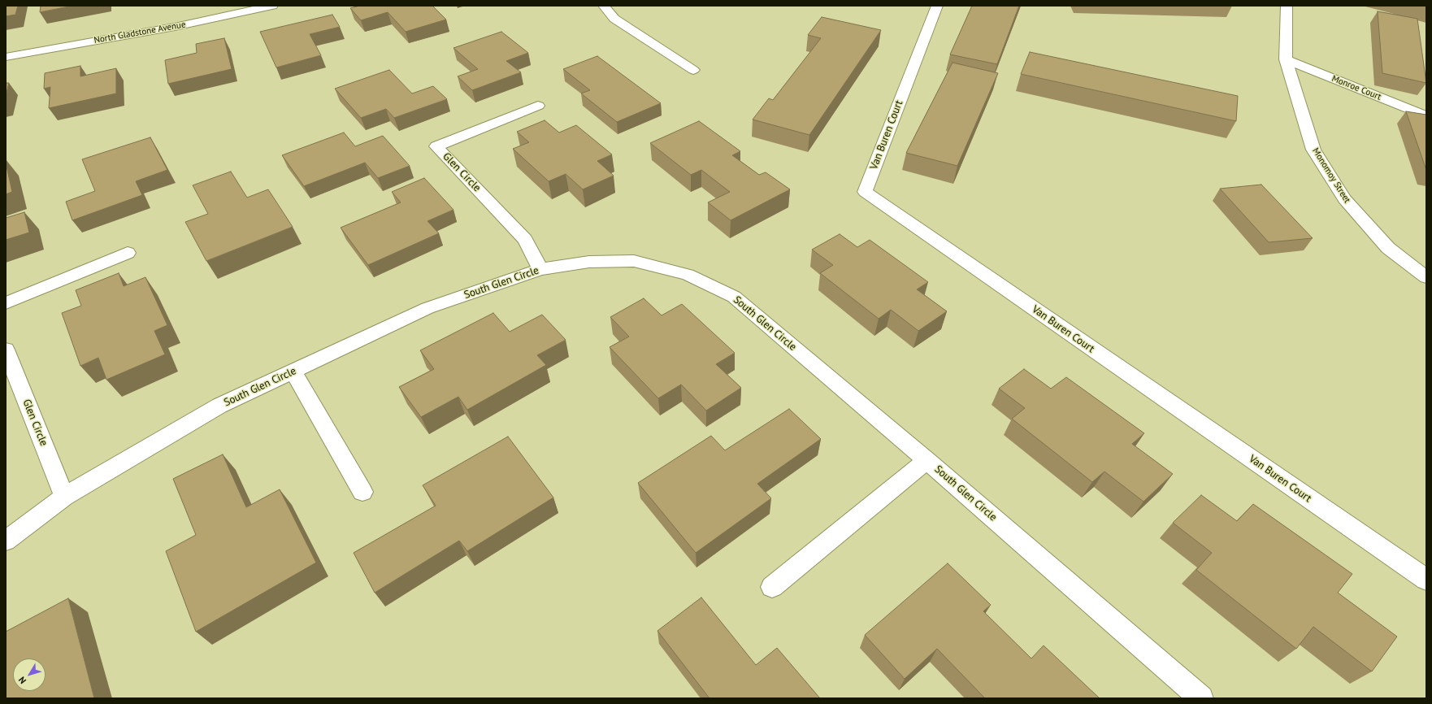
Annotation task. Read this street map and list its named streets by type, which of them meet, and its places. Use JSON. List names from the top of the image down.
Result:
{
  "streets": {
    "street": [
      "North Gladstone Avenue",
      "Monroe Court",
      "Van Buren Court",
      "Glen Circle",
      "Monomoy Street",
      "South Glen Circle"
    ]
  },
  "crossings": [
    ["Monroe Court", "Monomoy Street"],
    ["Glen Circle", "South Glen Circle"]
  ],
  "north": "bottom left"
}
